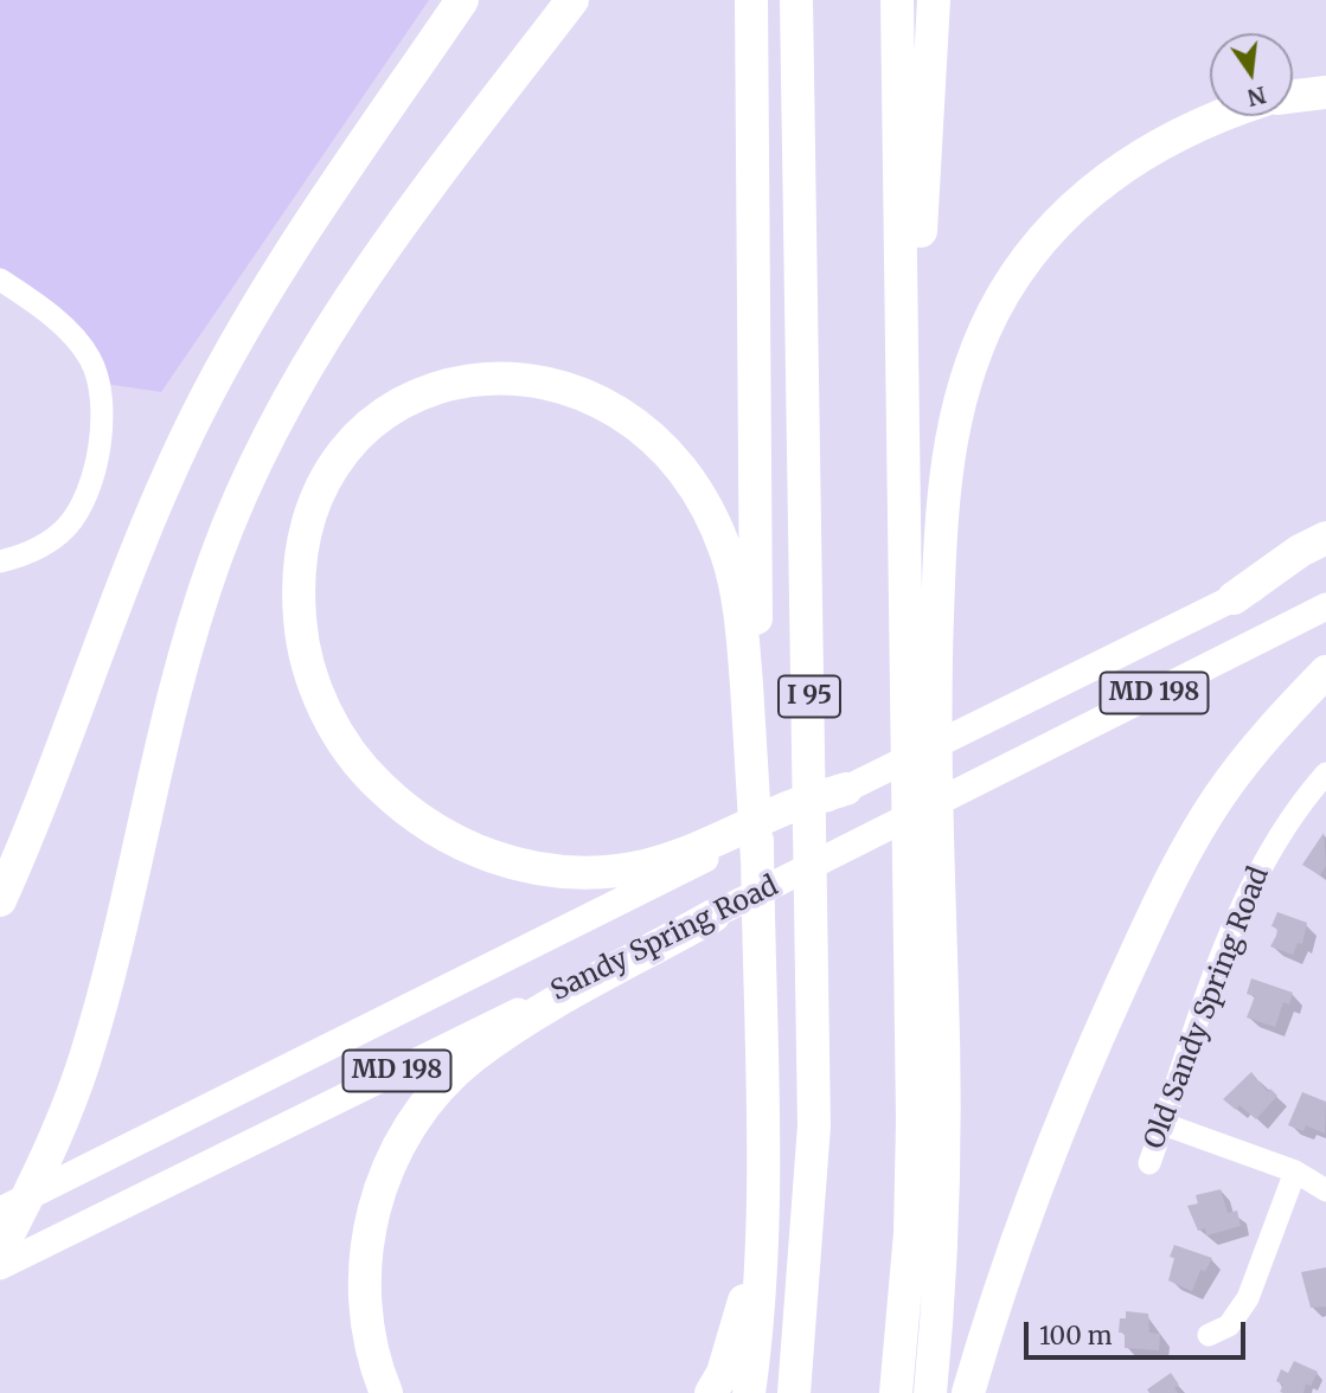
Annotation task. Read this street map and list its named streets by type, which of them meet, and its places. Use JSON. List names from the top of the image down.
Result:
{
  "streets": {
    "highway": ["I 95"],
    "main road": ["MD 198", "Sandy Spring Road"],
    "street": ["Old Sandy Spring Road"]
  },
  "scale_bar": "100 m",
  "north": "bottom"
}
